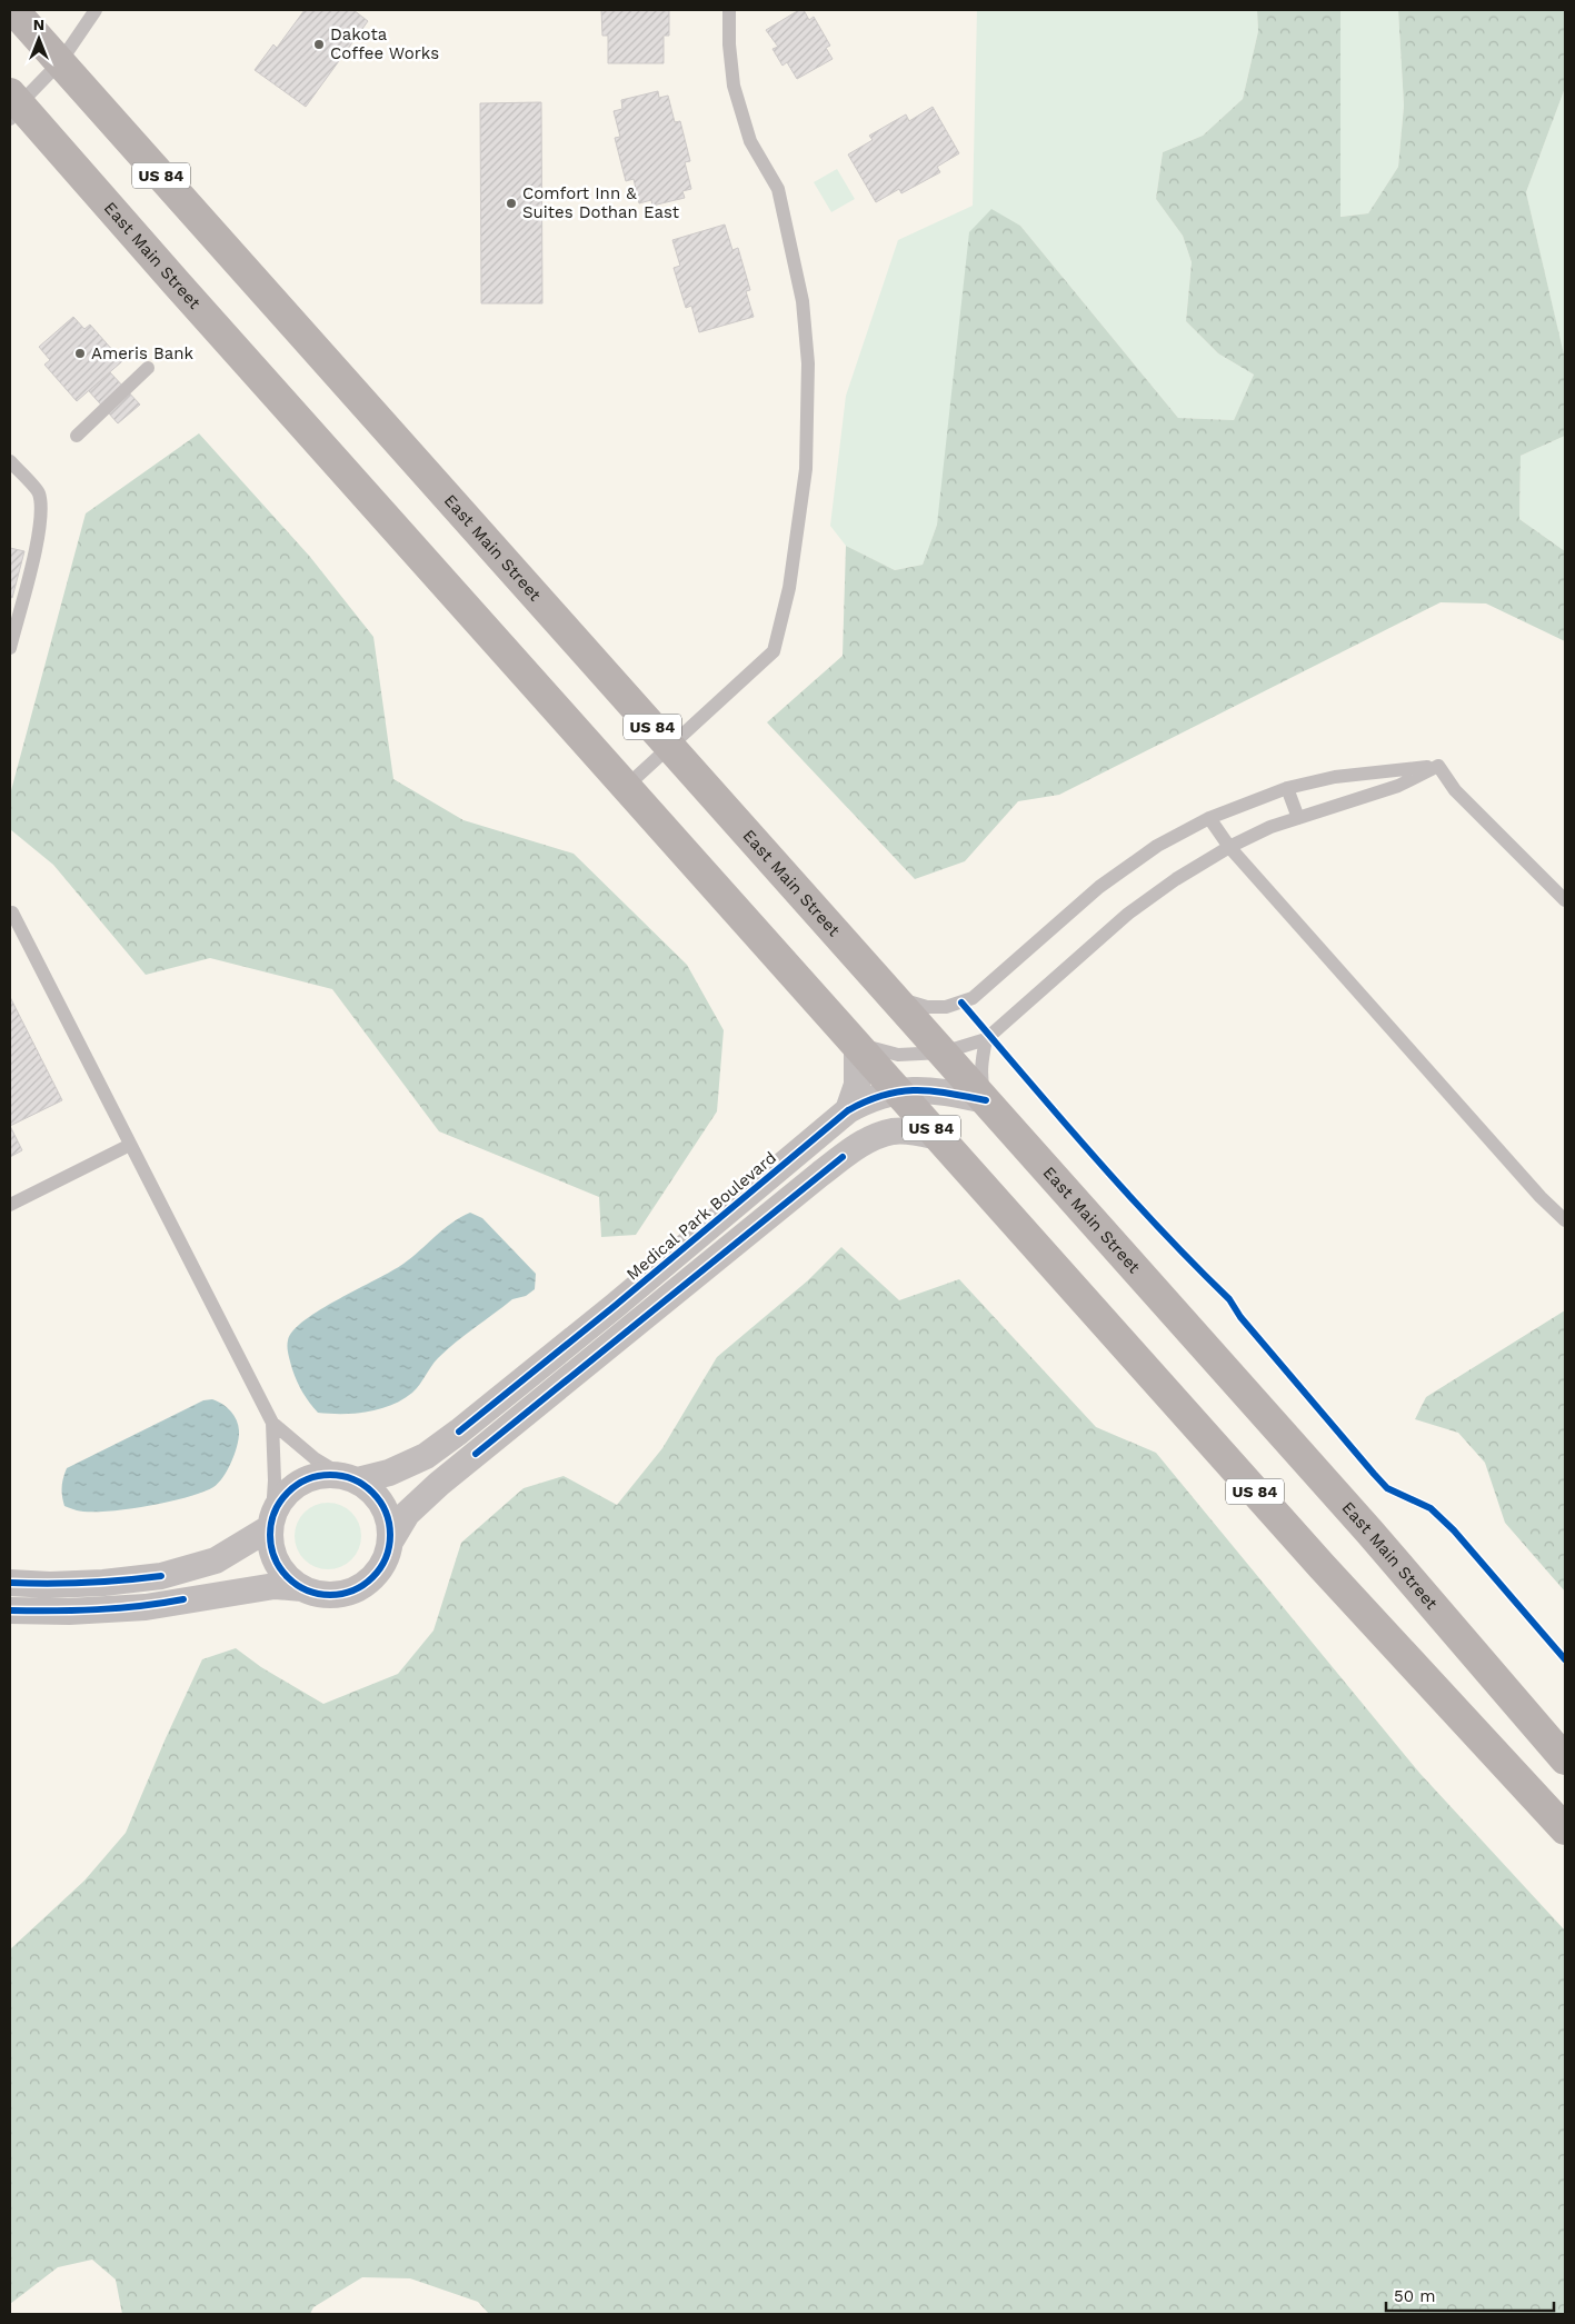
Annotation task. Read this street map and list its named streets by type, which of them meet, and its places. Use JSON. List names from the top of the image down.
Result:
{
  "streets": {
    "highway": ["US 84", "East Main Street"],
    "street": ["Medical Park Boulevard"]
  },
  "crossings": [
    ["East Main Street", "Medical Park Boulevard"]
  ],
  "places": ["Dakota Coffee Works", "Comfort Inn & Suites Dothan East", "Ameris Bank"],
  "scale_bar": "50 m",
  "north": "top"
}
